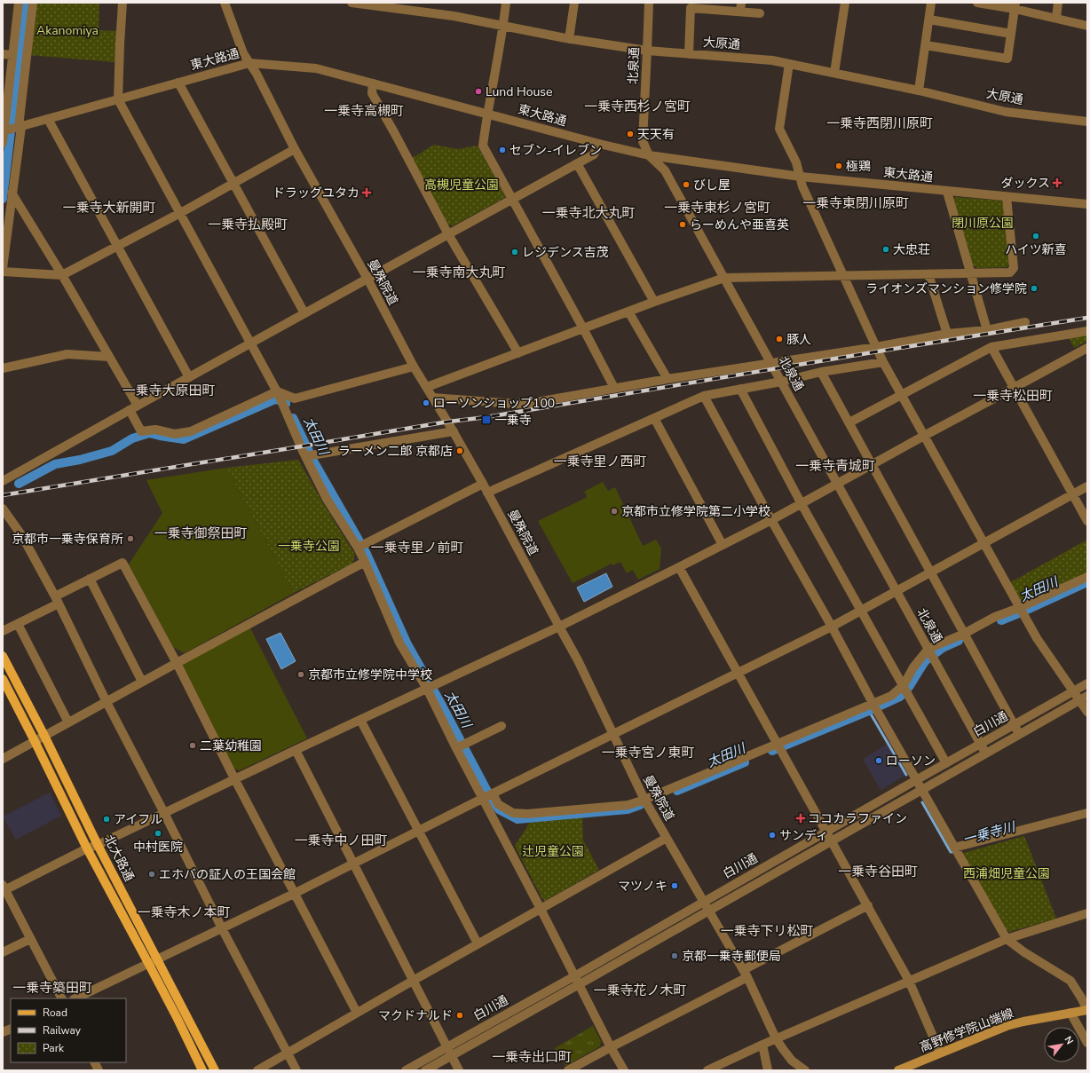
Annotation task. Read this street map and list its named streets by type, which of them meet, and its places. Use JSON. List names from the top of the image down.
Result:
{
  "streets": {
    "main road": ["北大路通", "高野修学院山端線"],
    "street": [
      "大原通",
      "東大路通",
      "北泉通",
      "曼殊院道",
      "白川通"
    ]
  },
  "crossings": [
    ["大原通", "北泉通"],
    ["東大路通", "北泉通"],
    ["東大路通", "曼殊院道"],
    ["北泉通", "白川通"],
    ["曼殊院道", "白川通"]
  ],
  "districts": [
    "一乗寺西杉ノ宮町",
    "一乗寺高槻町",
    "一乗寺西閉川原町",
    "一乗寺東閉川原町",
    "一乗寺大新開町",
    "一乗寺東杉ノ宮町",
    "一乗寺北大丸町",
    "一乗寺払殿町",
    "一乗寺南大丸町",
    "一乗寺大原田町",
    "一乗寺松田町",
    "一乗寺里ノ西町",
    "一乗寺青城町",
    "一乗寺御祭田町",
    "一乗寺里ノ前町",
    "一乗寺宮ノ東町",
    "一乗寺中ノ田町",
    "一乗寺谷田町",
    "一乗寺木ノ本町",
    "一乗寺下リ松町",
    "一乗寺築田町",
    "一乗寺花ノ木町",
    "一乗寺出口町"
  ],
  "water": ["太田川", "一乗寺川"],
  "parks": [
    "Akanomiya",
    "高槻児童公園",
    "閉川原公園",
    "一乗寺公園",
    "辻児童公園",
    "西浦畑児童公園"
  ],
  "places": {
    "other": [
      "Lund House",
      "天天有",
      "セブン-イレブン",
      "極鶏",
      "びし屋",
      "らーめんや亜喜英",
      "ハイツ新喜",
      "大忠荘",
      "レジデンス吉茂",
      "ライオンズマンション修学院",
      "豚人",
      "ローソンショップ100",
      "ラーメン二郎 京都店",
      "京都市立修学院第二小学校",
      "京都市一乗寺保育所",
      "京都市立修学院中学校",
      "二葉幼稚園",
      "ローソン",
      "アイフル",
      "中村医院",
      "サンディ",
      "エホバの証人の王国会館",
      "マツノキ",
      "京都一乗寺郵便局",
      "マクドナルド"
    ],
    "health": ["ダックス", "ドラッグユタカ", "ココカラファイン"],
    "transit": ["一乗寺"]
  },
  "legend": ["Road", "Railway", "Park"],
  "north": "top right"
}
